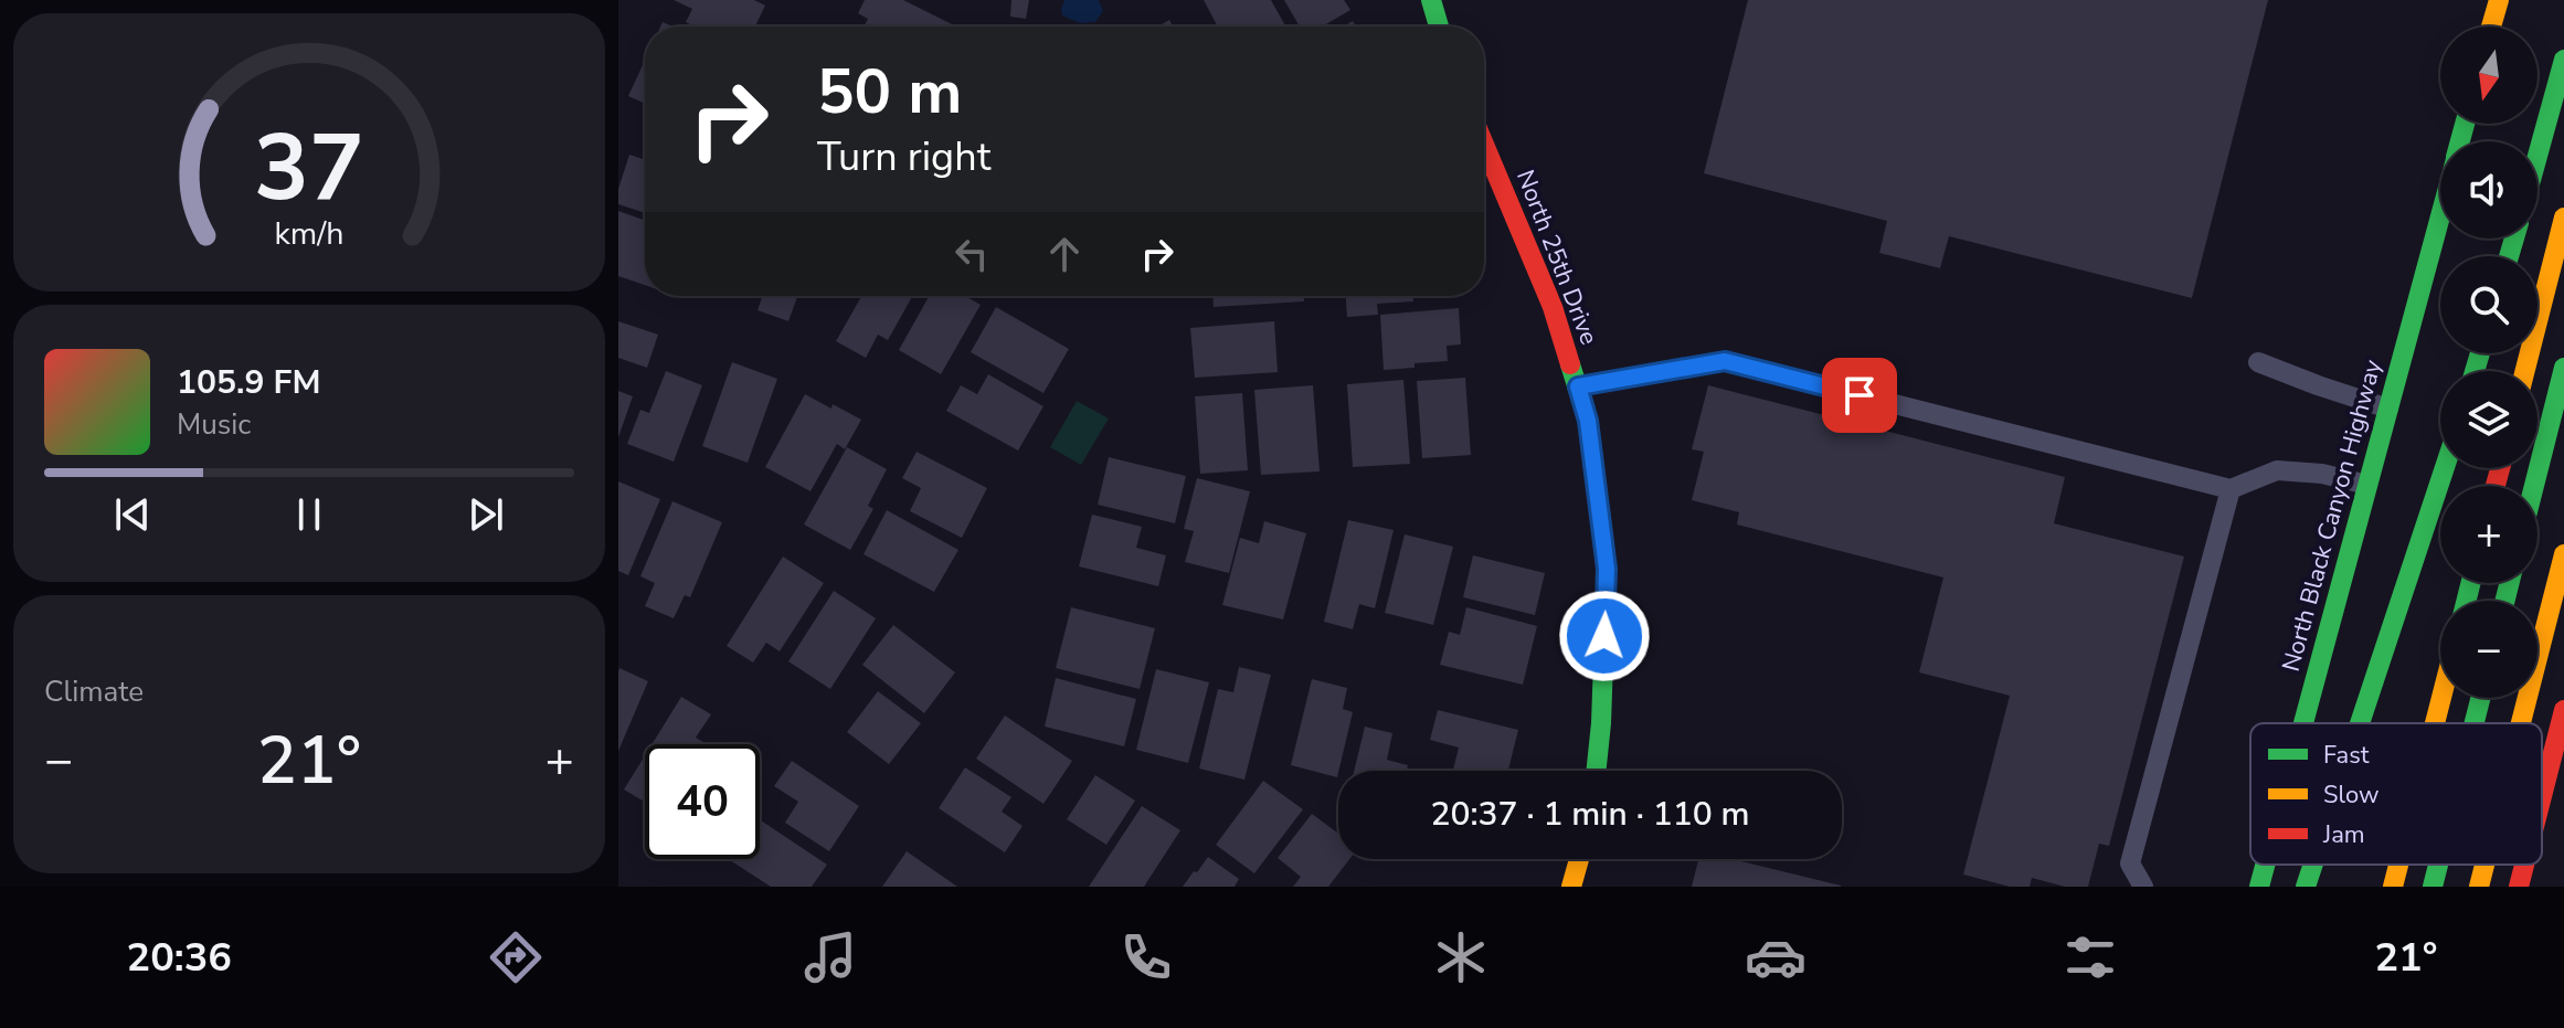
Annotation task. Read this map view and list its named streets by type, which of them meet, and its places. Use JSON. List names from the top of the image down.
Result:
{
  "streets": {
    "main road": ["North 25th Drive", "North Black Canyon Highway"]
  },
  "legend": ["Fast", "Slow", "Jam"],
  "north": "bottom",
  "page": {
    "map_buttons": ["+", "−"],
    "turn": ["50 m", "Turn right"],
    "song": ["105.9 FM", "Music"],
    "tile": "Climate",
    "heat": ["−", "21°", "+"],
    "limit": "40",
    "trip": "20:37 · 1 min · 110 m",
    "tabs": ["20:36", "21°"],
    "gauge": ["37", "km/h"]
  }
}
